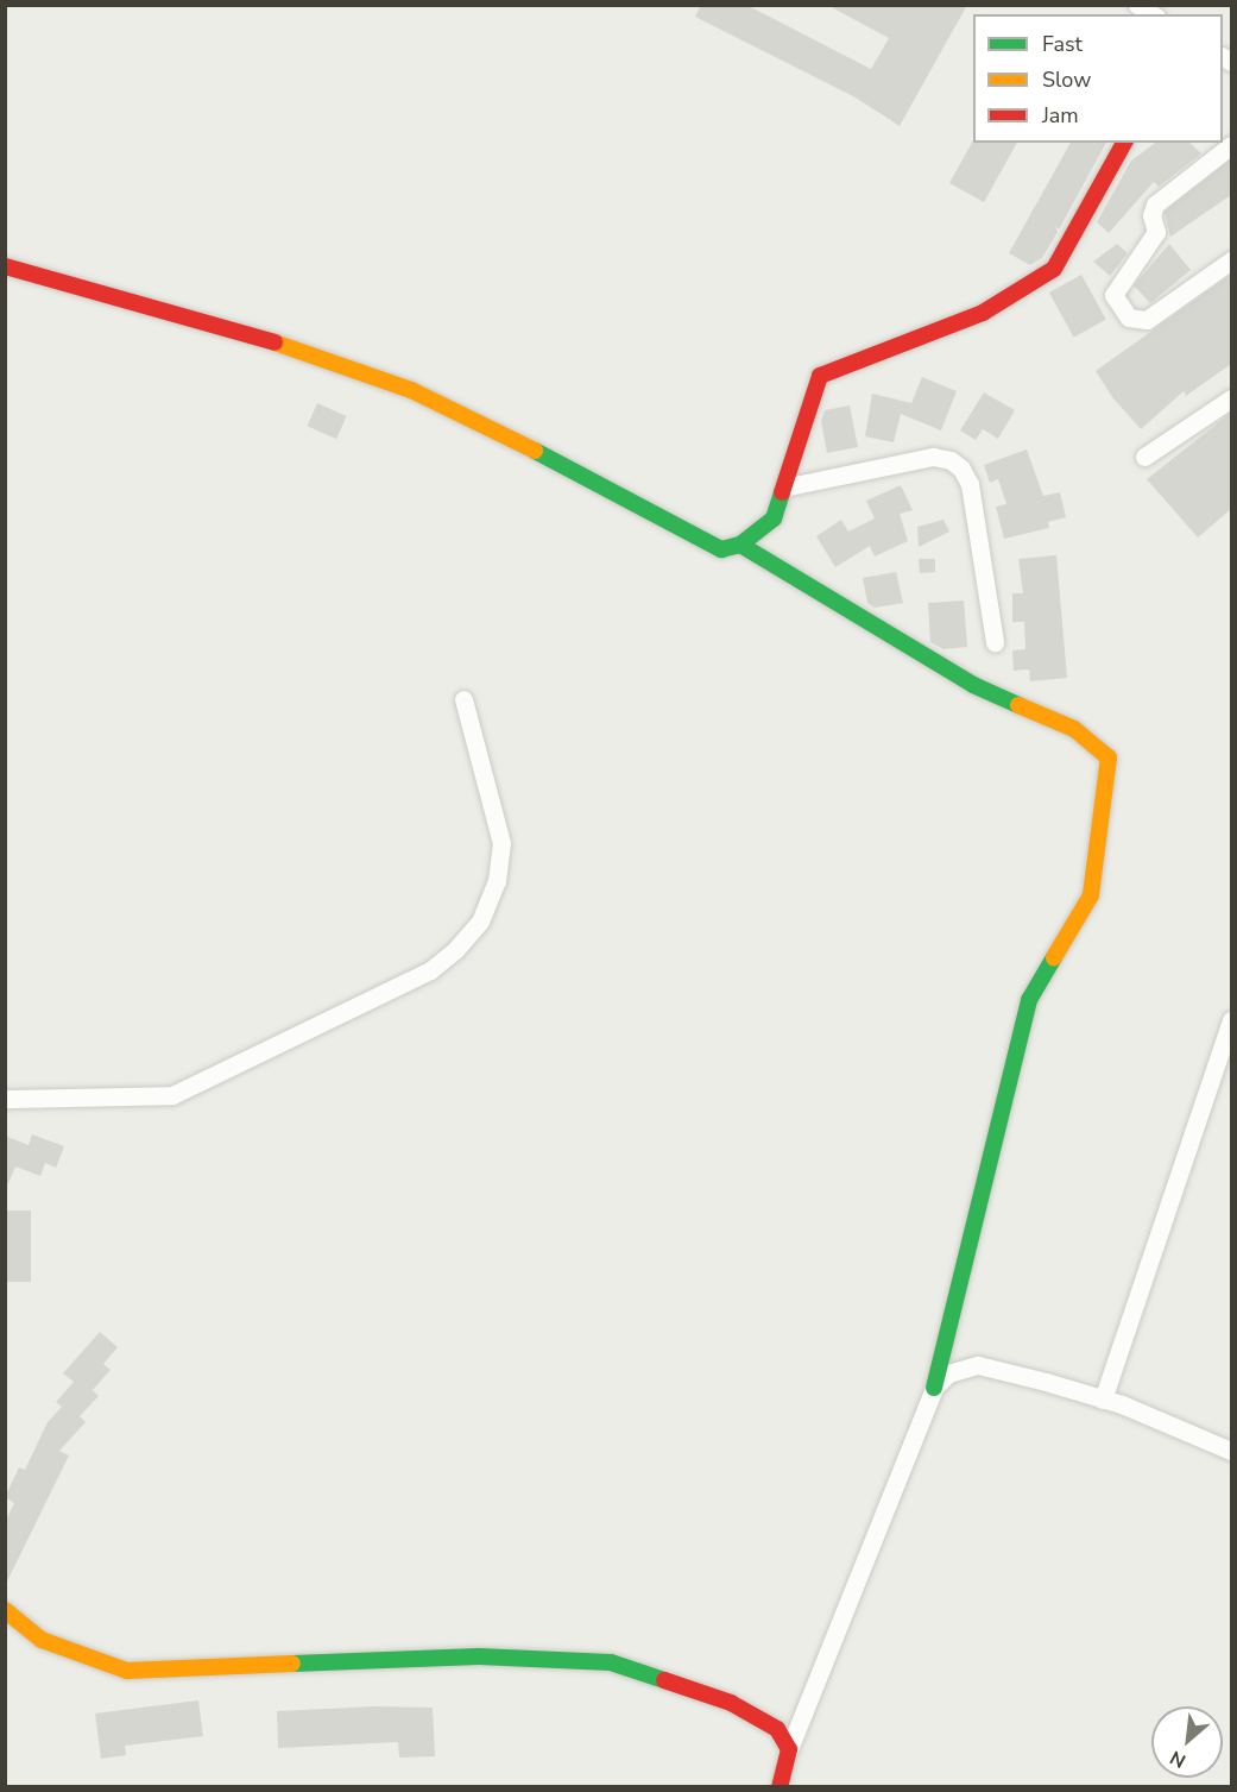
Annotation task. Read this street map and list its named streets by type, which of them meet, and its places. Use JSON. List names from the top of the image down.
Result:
{
  "legend": ["Fast", "Slow", "Jam"],
  "north": "bottom left"
}
